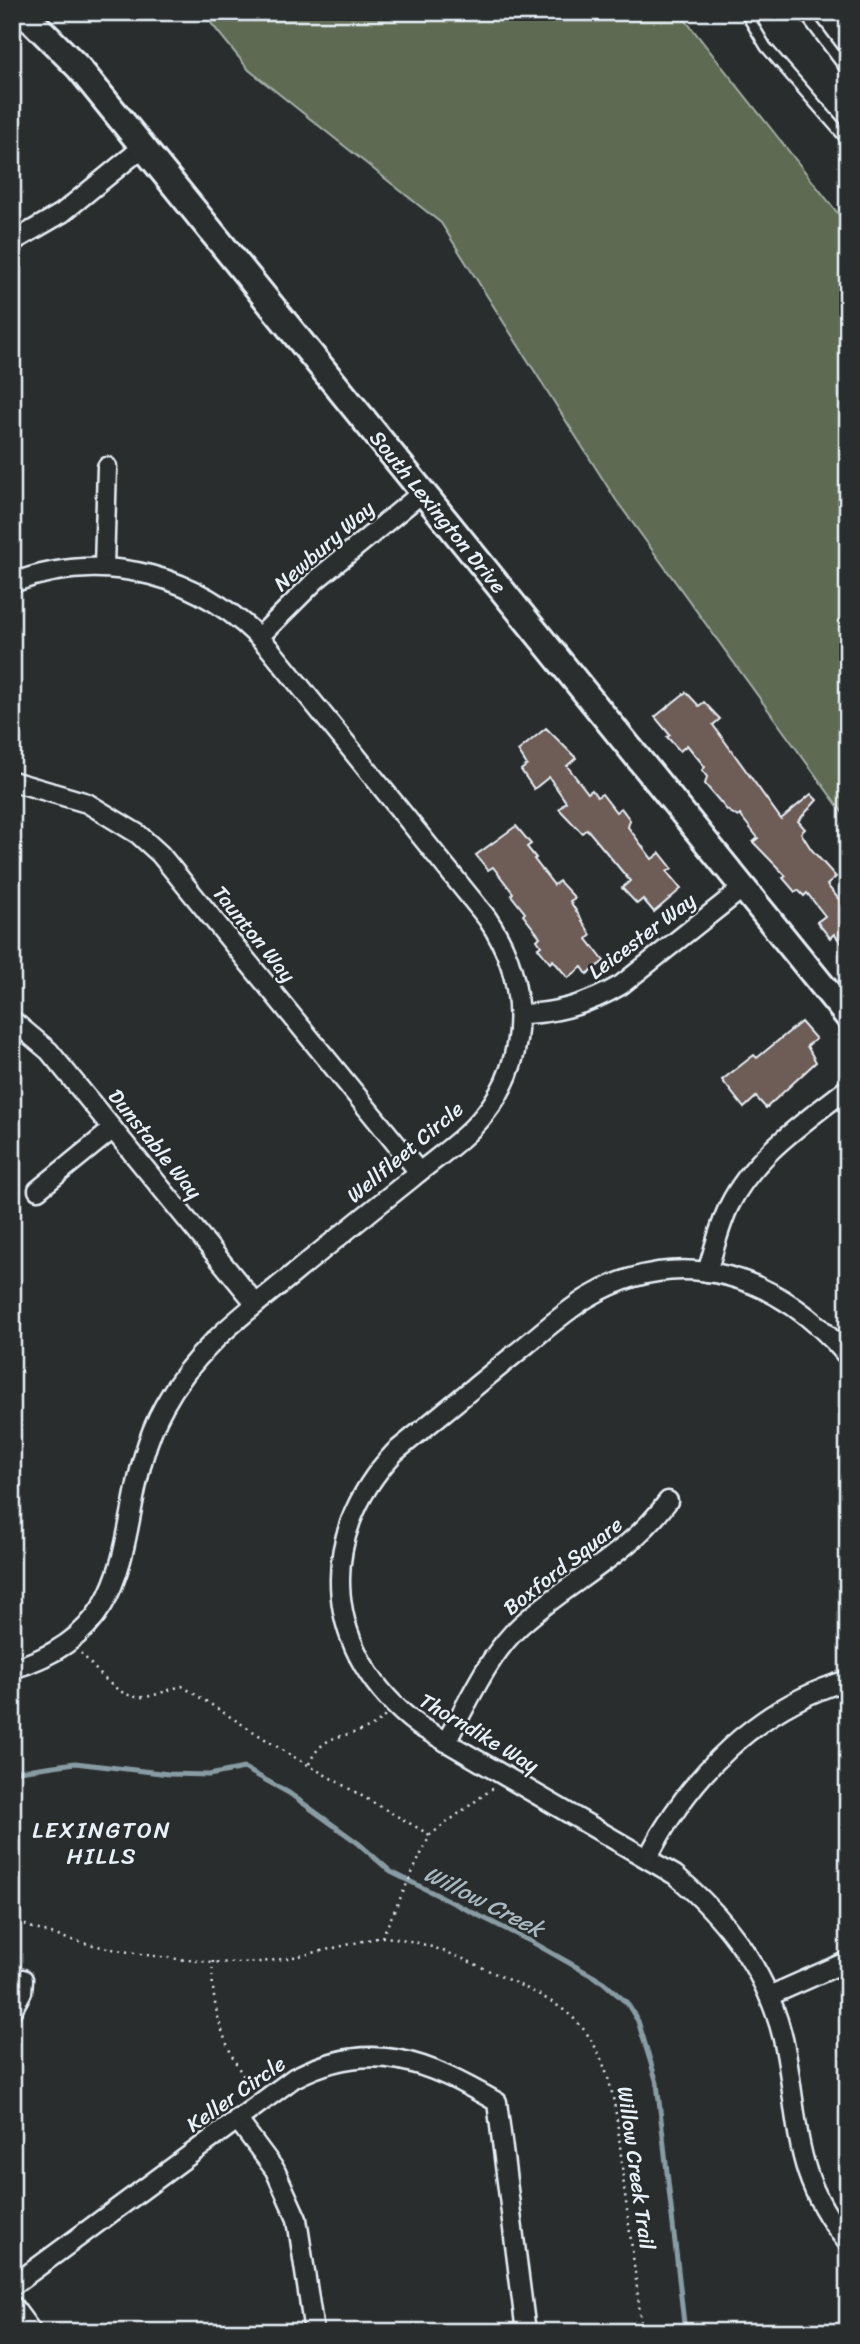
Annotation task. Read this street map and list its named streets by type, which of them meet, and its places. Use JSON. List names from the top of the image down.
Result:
{
  "streets": {
    "street": [
      "South Lexington Drive",
      "Newbury Way",
      "Taunton Way",
      "Leicester Way",
      "Dunstable Way",
      "Wellfleet Circle",
      "Boxford Square",
      "Thorndike Way",
      "Keller Circle"
    ],
    "path": ["Willow Creek Trail"]
  },
  "crossings": [
    ["South Lexington Drive", "Newbury Way"],
    ["South Lexington Drive", "Leicester Way"],
    ["Newbury Way", "Wellfleet Circle"],
    ["Taunton Way", "Wellfleet Circle"],
    ["Leicester Way", "Wellfleet Circle"],
    ["Dunstable Way", "Wellfleet Circle"],
    ["Boxford Square", "Thorndike Way"]
  ],
  "districts": ["LEXINGTON HILLS"],
  "water": ["Willow Creek"]
}
